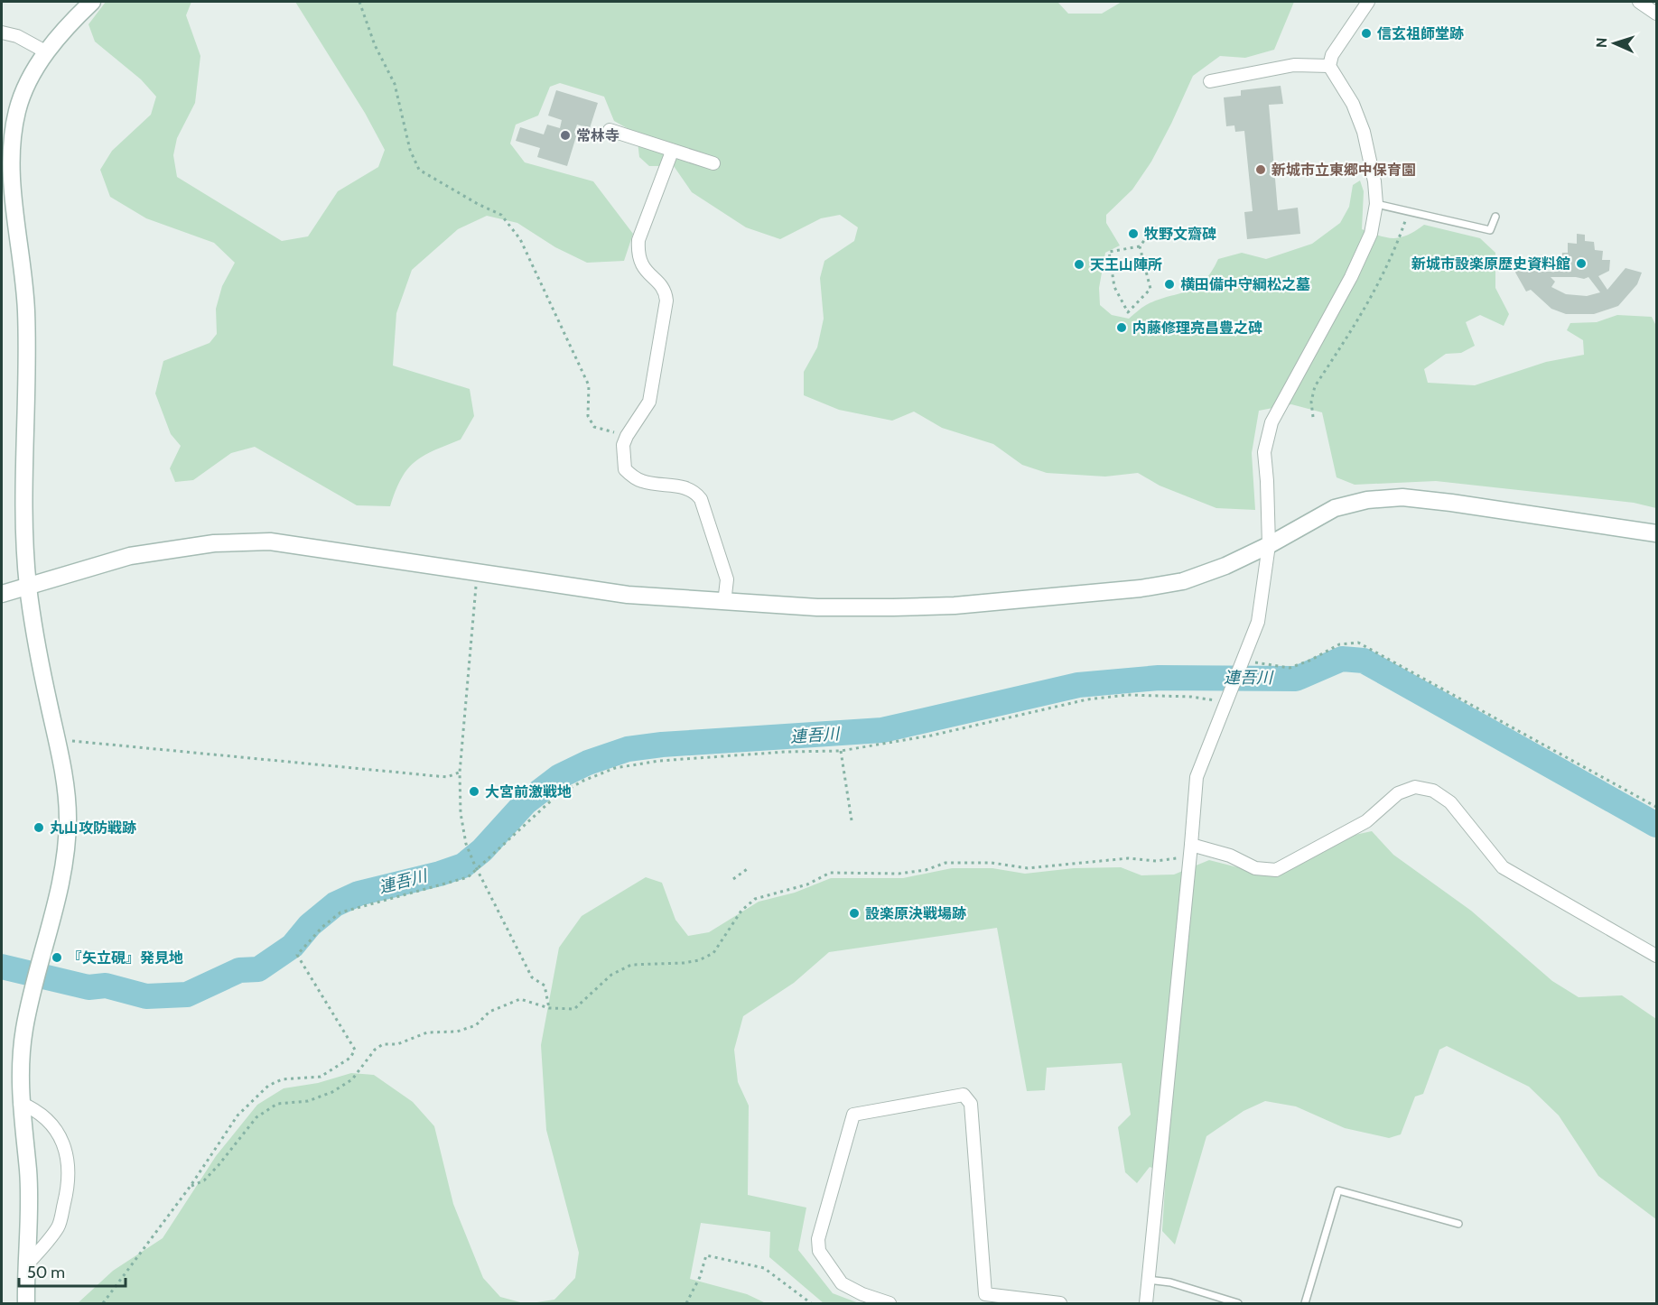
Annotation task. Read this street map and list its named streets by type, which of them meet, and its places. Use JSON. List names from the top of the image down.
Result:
{
  "water": ["連吾川"],
  "places": [
    "信玄祖師堂跡",
    "常林寺",
    "新城市立東郷中保育園",
    "牧野文齋碑",
    "新城市設楽原歴史資料館",
    "天王山陣所",
    "横田備中守綱松之墓",
    "内藤修理亮昌豊之碑",
    "大宮前激戦地",
    "丸山攻防戦跡",
    "設楽原決戦場跡",
    "『矢立硯』発見地"
  ],
  "scale_bar": "50 m",
  "north": "left"
}
